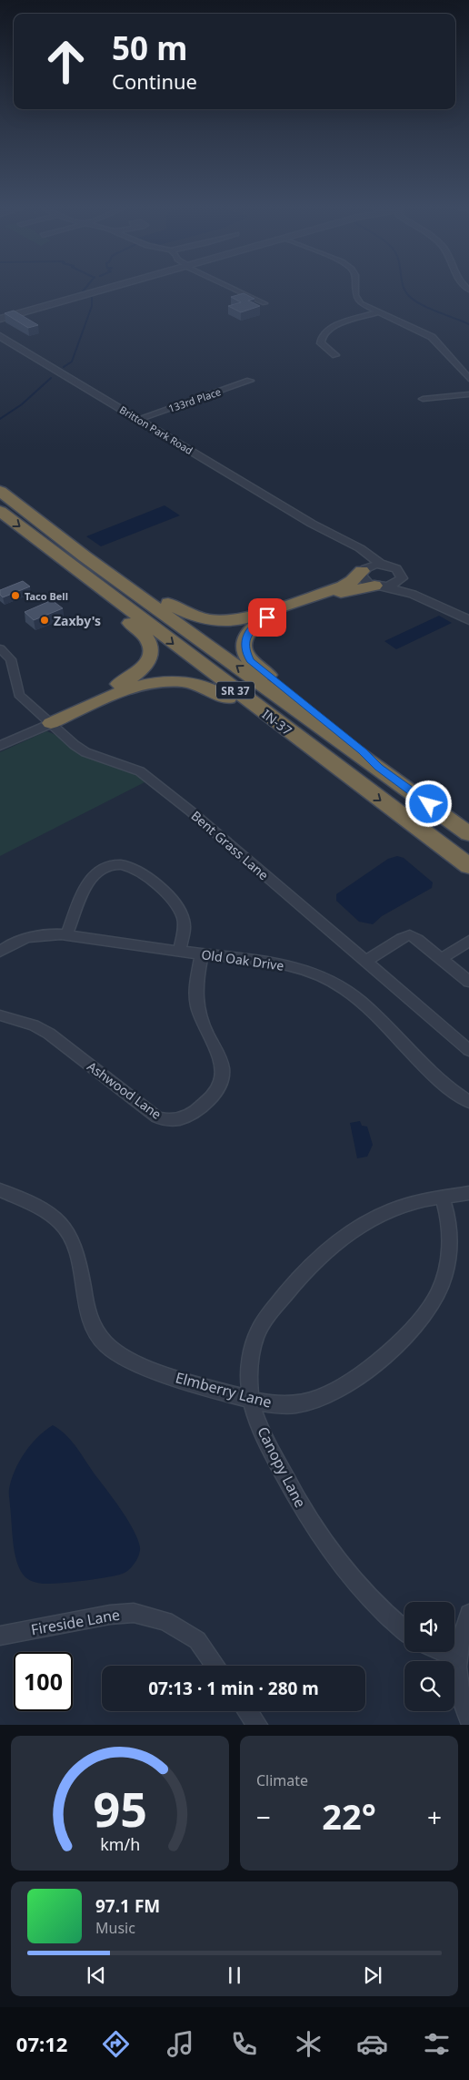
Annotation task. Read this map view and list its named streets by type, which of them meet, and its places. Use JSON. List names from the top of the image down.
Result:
{
  "streets": {
    "highway": ["SR 37", "IN-37"],
    "street": [
      "133rd Place",
      "Britton Park Road",
      "Bent Grass Lane",
      "Old Oak Drive",
      "Ashwood Lane",
      "Elmberry Lane",
      "Canopy Lane",
      "Fireside Lane"
    ]
  },
  "crossings": [
    ["133rd Place", "Britton Park Road"],
    ["Old Oak Drive", "Ashwood Lane"],
    ["Elmberry Lane", "Canopy Lane"]
  ],
  "places": ["Taco Bell", "Zaxby's"],
  "page": {
    "turn": ["50 m", "Continue"],
    "limit": "100",
    "trip": "07:13 · 1 min · 280 m",
    "tile": "Climate",
    "heat": ["−", "22°", "+"],
    "song": ["97.1 FM", "Music"],
    "tabs": "07:12",
    "gauge": ["95", "km/h"]
  }
}
